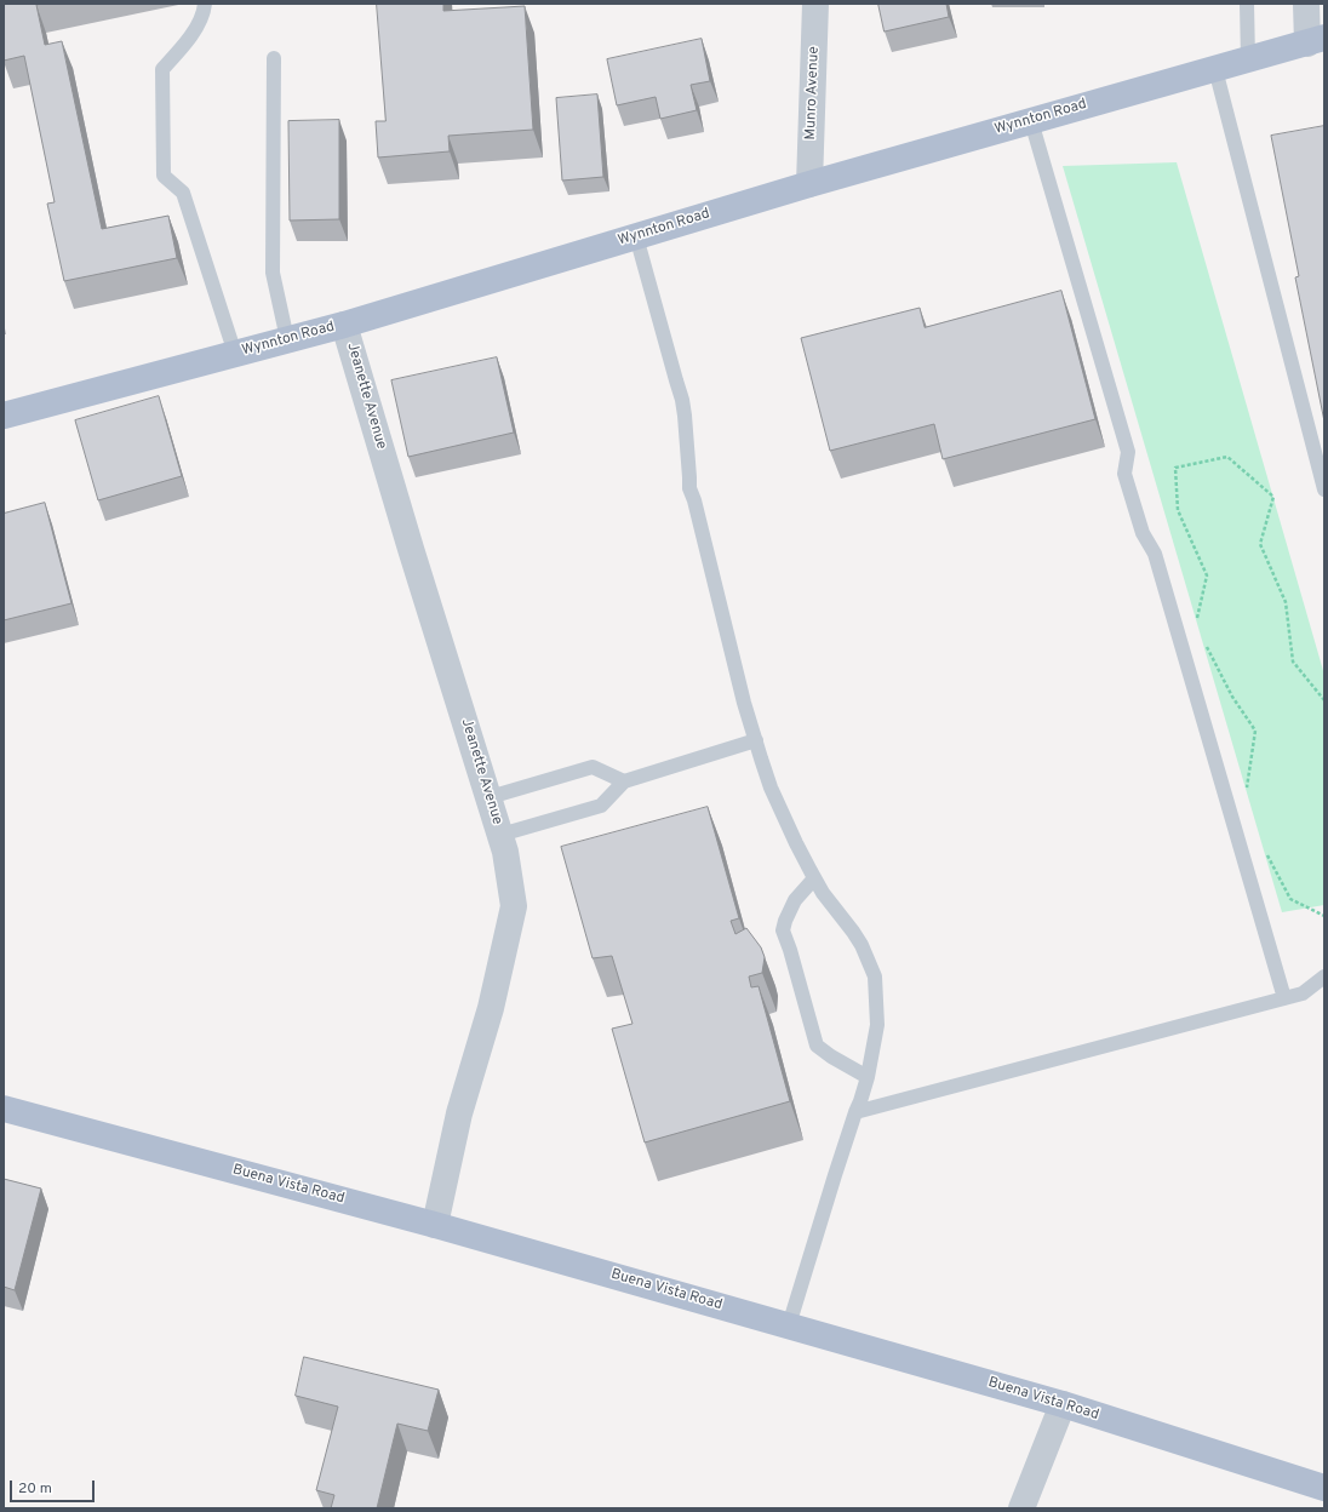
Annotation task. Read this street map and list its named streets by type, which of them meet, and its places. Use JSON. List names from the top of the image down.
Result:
{
  "streets": {
    "main road": ["Wynnton Road", "Buena Vista Road"],
    "street": ["Munro Avenue", "Jeanette Avenue"]
  },
  "crossings": [
    ["Munro Avenue", "Wynnton Road"],
    ["Wynnton Road", "Jeanette Avenue"],
    ["Jeanette Avenue", "Buena Vista Road"]
  ],
  "scale_bar": "20 m"
}
